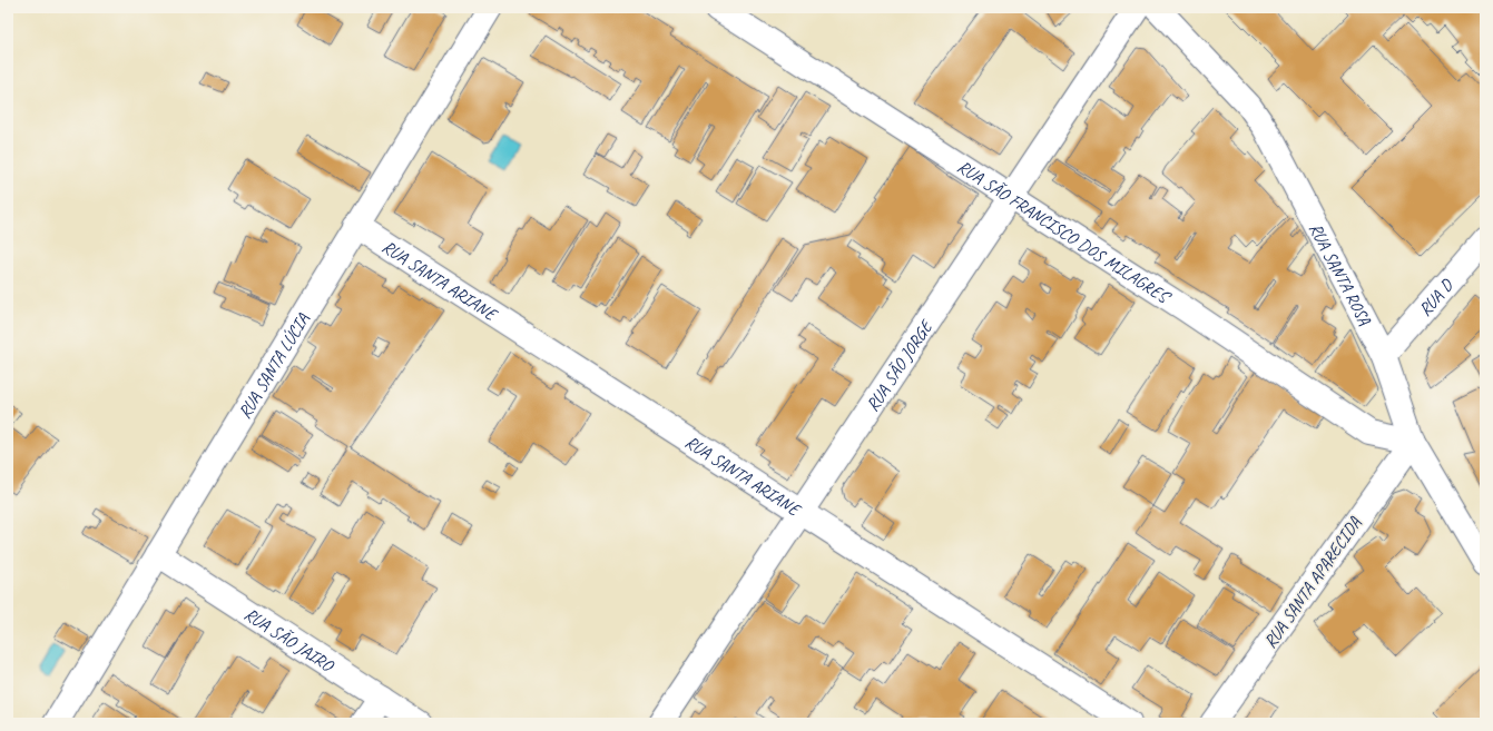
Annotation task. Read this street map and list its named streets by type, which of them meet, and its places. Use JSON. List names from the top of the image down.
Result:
{
  "streets": {
    "street": [
      "RUA SÃO FRANCISCO DOS MILAGRES",
      "RUA SANTA ROSA",
      "RUA SANTA ARIANE",
      "RUA D",
      "RUA SANTA LÚCIA",
      "RUA SÃO JORGE",
      "RUA SANTA APARECIDA",
      "RUA SÃO JAIRO"
    ]
  },
  "crossings": [
    ["RUA SÃO FRANCISCO DOS MILAGRES", "RUA SANTA ROSA"],
    ["RUA SÃO FRANCISCO DOS MILAGRES", "RUA SÃO JORGE"],
    ["RUA SÃO FRANCISCO DOS MILAGRES", "RUA SANTA APARECIDA"],
    ["RUA SANTA ROSA", "RUA D"],
    ["RUA SANTA ROSA", "RUA SANTA APARECIDA"],
    ["RUA SANTA ARIANE", "RUA SANTA LÚCIA"],
    ["RUA SANTA ARIANE", "RUA SÃO JORGE"],
    ["RUA SANTA LÚCIA", "RUA SÃO JAIRO"]
  ]
}
